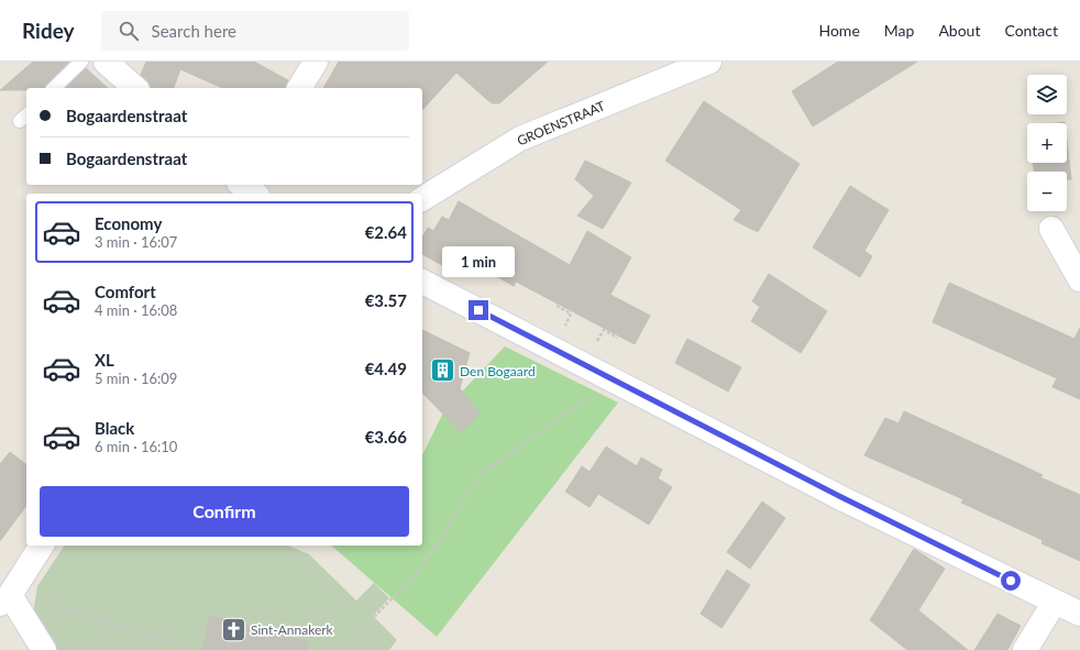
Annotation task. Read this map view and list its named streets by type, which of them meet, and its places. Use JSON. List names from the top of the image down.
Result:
{
  "streets": {
    "street": ["GROENSTRAAT"]
  },
  "places": {
    "building": ["Den Bogaard"],
    "church": ["Sint-Annakerk"]
  },
  "page": {
    "header": "Ridey",
    "search": "Search here",
    "nav": [
      "Home",
      "Map",
      "About",
      "Contact"
    ],
    "map_buttons": ["+", "−"],
    "banner": ["Bogaardenstraat", "Bogaardenstraat"],
    "list": [
      {
        "name": "Economy",
        "note": "3 min · 16:07",
        "value": "€2.64"
      },
      {
        "name": "Comfort",
        "note": "4 min · 16:08",
        "value": "€3.57"
      },
      {
        "name": "XL",
        "note": "5 min · 16:09",
        "value": "€4.49"
      },
      {
        "name": "Black",
        "note": "6 min · 16:10",
        "value": "€3.66"
      }
    ],
    "bubble": "1 min",
    "buttons": "Confirm"
  }
}
